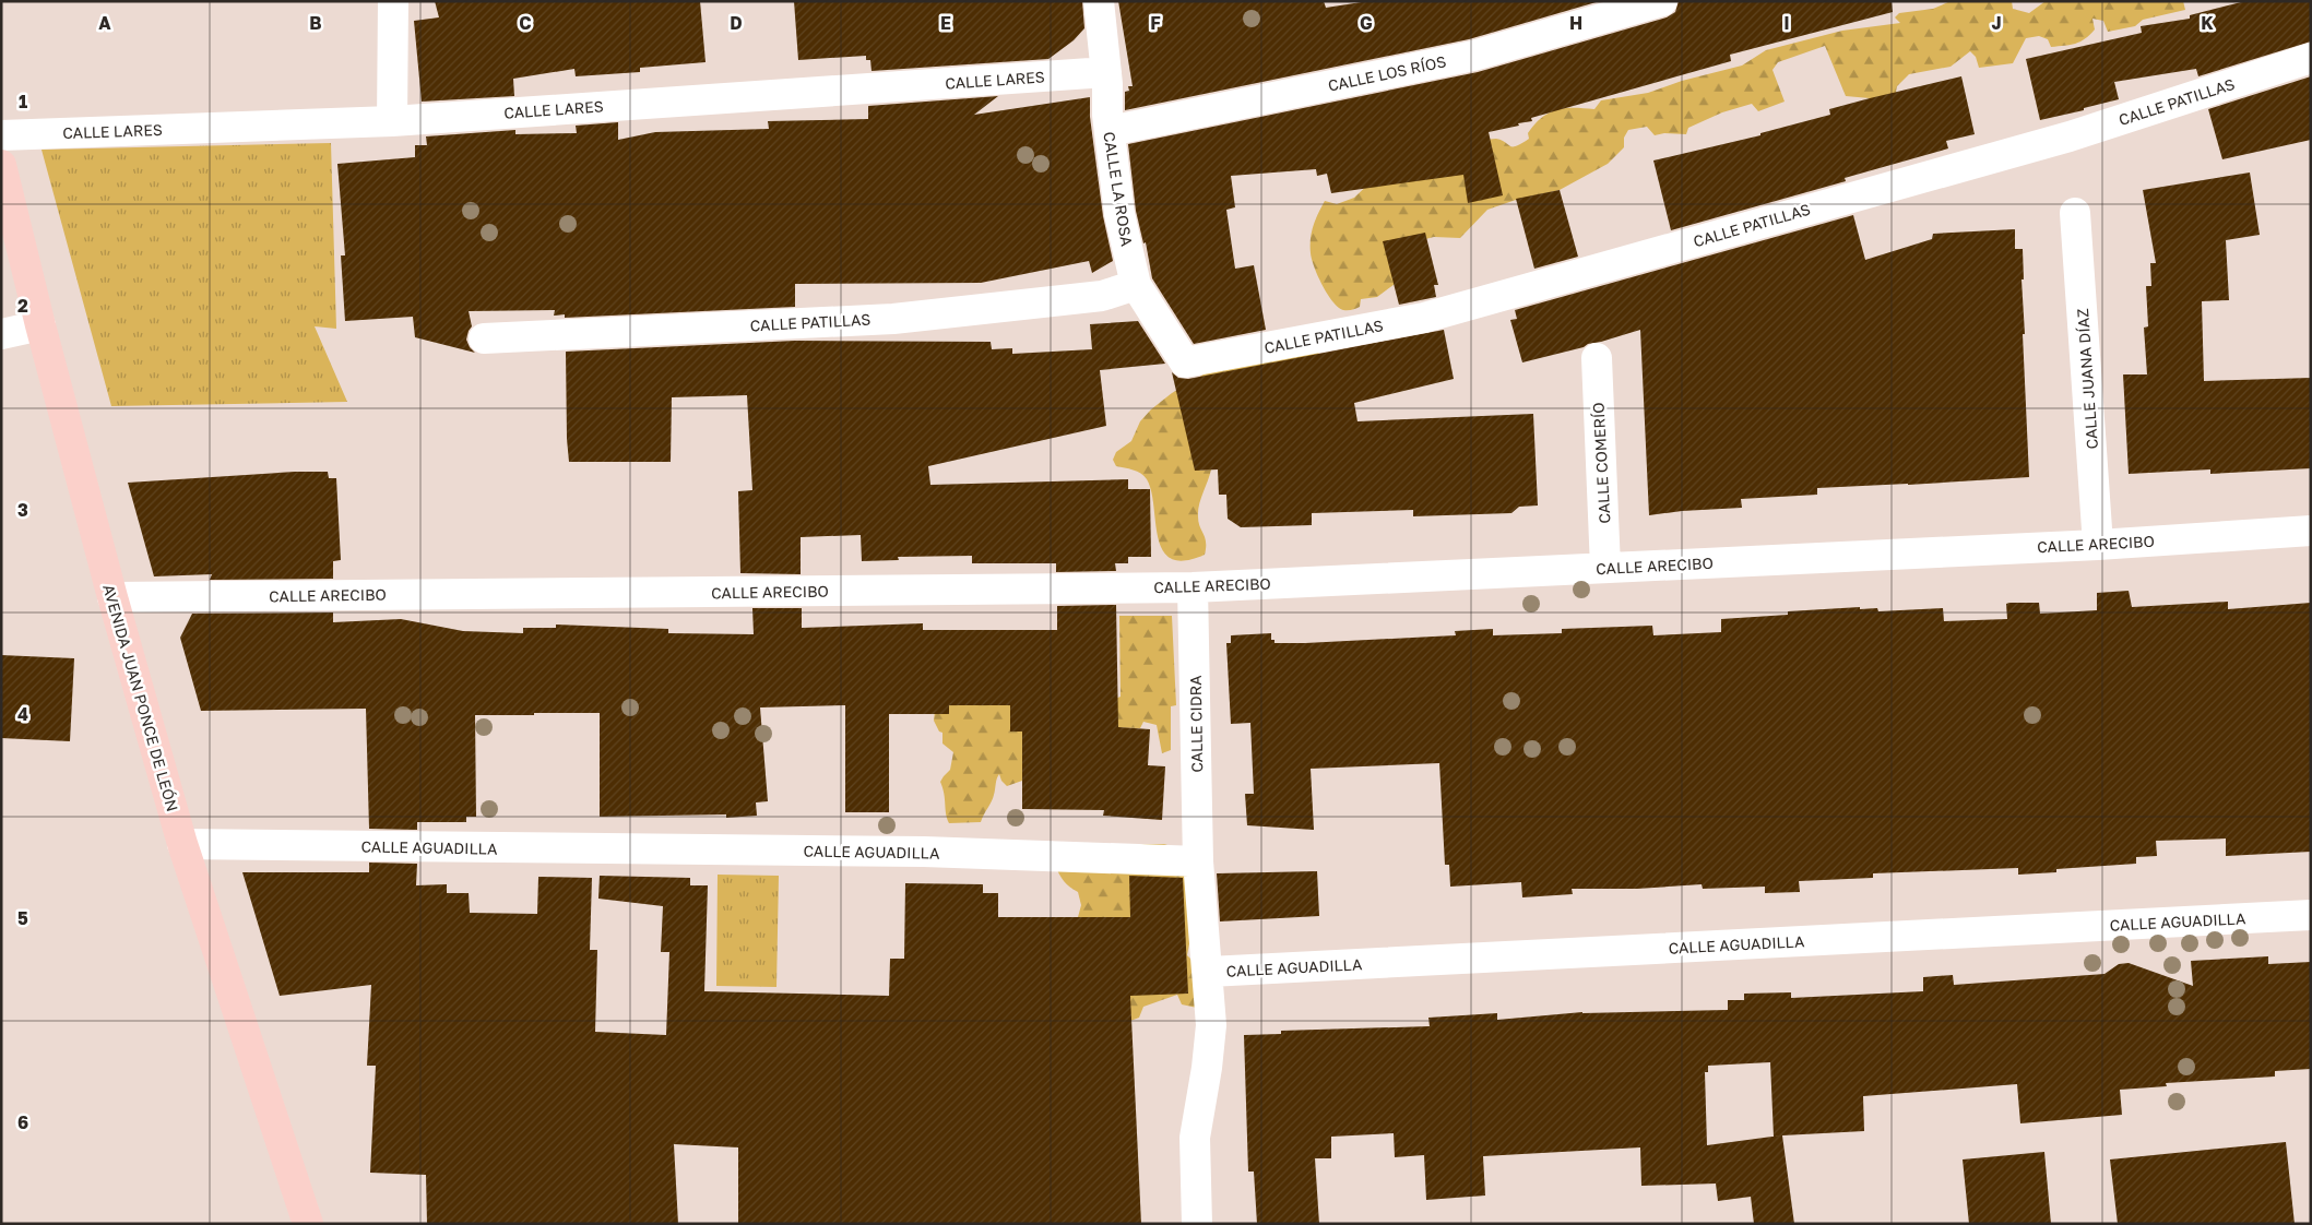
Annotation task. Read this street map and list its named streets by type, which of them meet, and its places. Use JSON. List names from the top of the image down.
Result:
{
  "streets": {
    "main road": ["AVENIDA JUAN PONCE DE LEÓN"],
    "street": [
      "CALLE LOS RÍOS",
      "CALLE LARES",
      "CALLE PATILLAS",
      "CALLE LA ROSA",
      "CALLE JUANA DÍAZ",
      "CALLE COMERÍO",
      "CALLE ARECIBO",
      "CALLE CIDRA",
      "CALLE AGUADILLA"
    ]
  },
  "crossings": [
    ["CALLE LOS RÍOS", "CALLE LA ROSA"],
    ["CALLE LARES", "CALLE LA ROSA"],
    ["CALLE PATILLAS", "CALLE LA ROSA"],
    ["CALLE JUANA DÍAZ", "CALLE ARECIBO"],
    ["CALLE COMERÍO", "CALLE ARECIBO"],
    ["CALLE ARECIBO", "AVENIDA JUAN PONCE DE LEÓN"],
    ["CALLE ARECIBO", "CALLE CIDRA"],
    ["AVENIDA JUAN PONCE DE LEÓN", "CALLE AGUADILLA"],
    ["CALLE CIDRA", "CALLE AGUADILLA"]
  ],
  "grid": {
    "columns": [
      "A",
      "B",
      "C",
      "D",
      "E",
      "F",
      "G",
      "H",
      "I",
      "J",
      "K"
    ],
    "rows": [
      "1",
      "2",
      "3",
      "4",
      "5",
      "6"
    ]
  }
}
